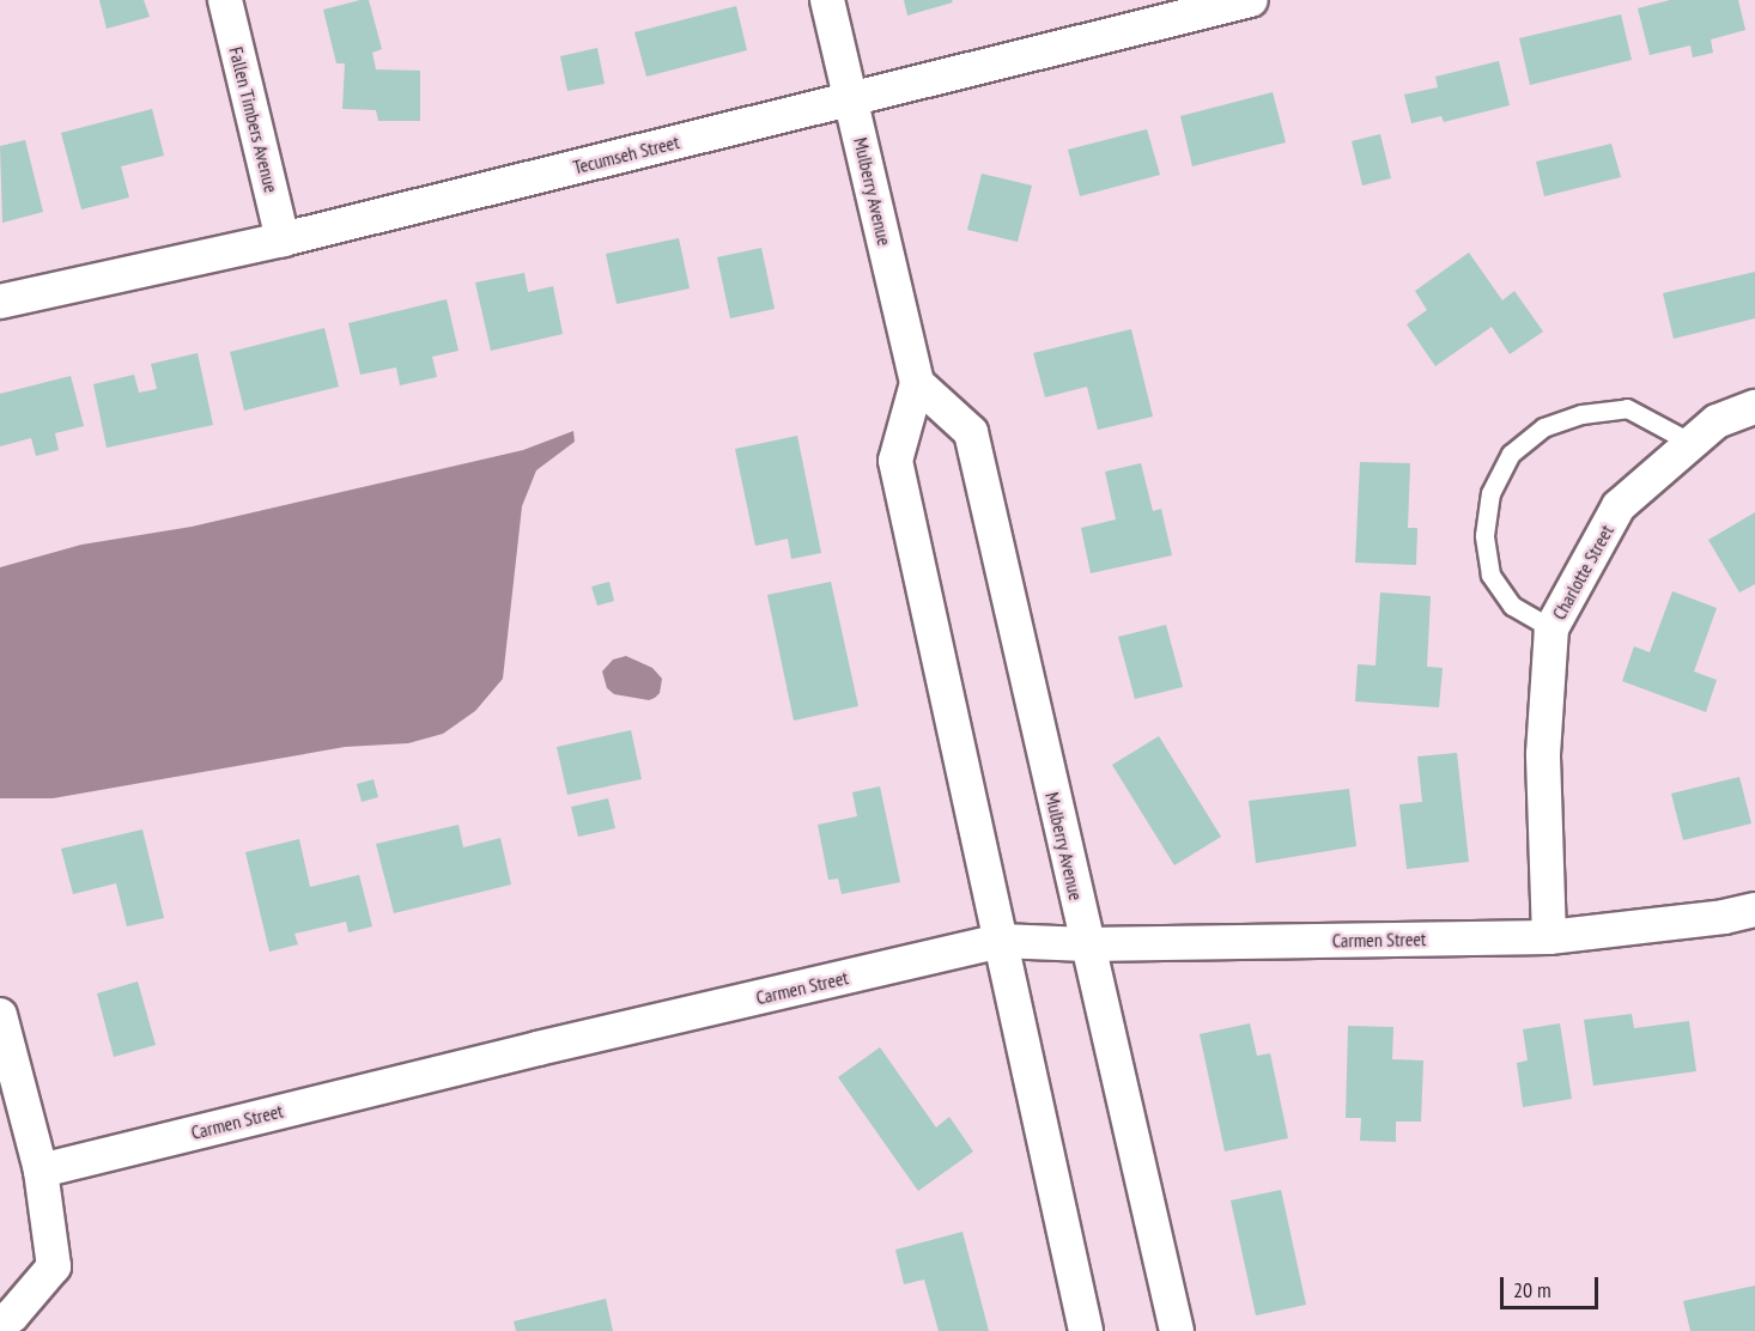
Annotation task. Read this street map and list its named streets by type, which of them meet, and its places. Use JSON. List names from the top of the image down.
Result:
{
  "streets": {
    "street": [
      "Fallen Timbers Avenue",
      "Tecumseh Street",
      "Mulberry Avenue",
      "Charlotte Street",
      "Carmen Street"
    ]
  },
  "crossings": [
    ["Fallen Timbers Avenue", "Tecumseh Street"],
    ["Tecumseh Street", "Mulberry Avenue"],
    ["Mulberry Avenue", "Carmen Street"],
    ["Charlotte Street", "Carmen Street"]
  ],
  "scale_bar": "20 m"
}
